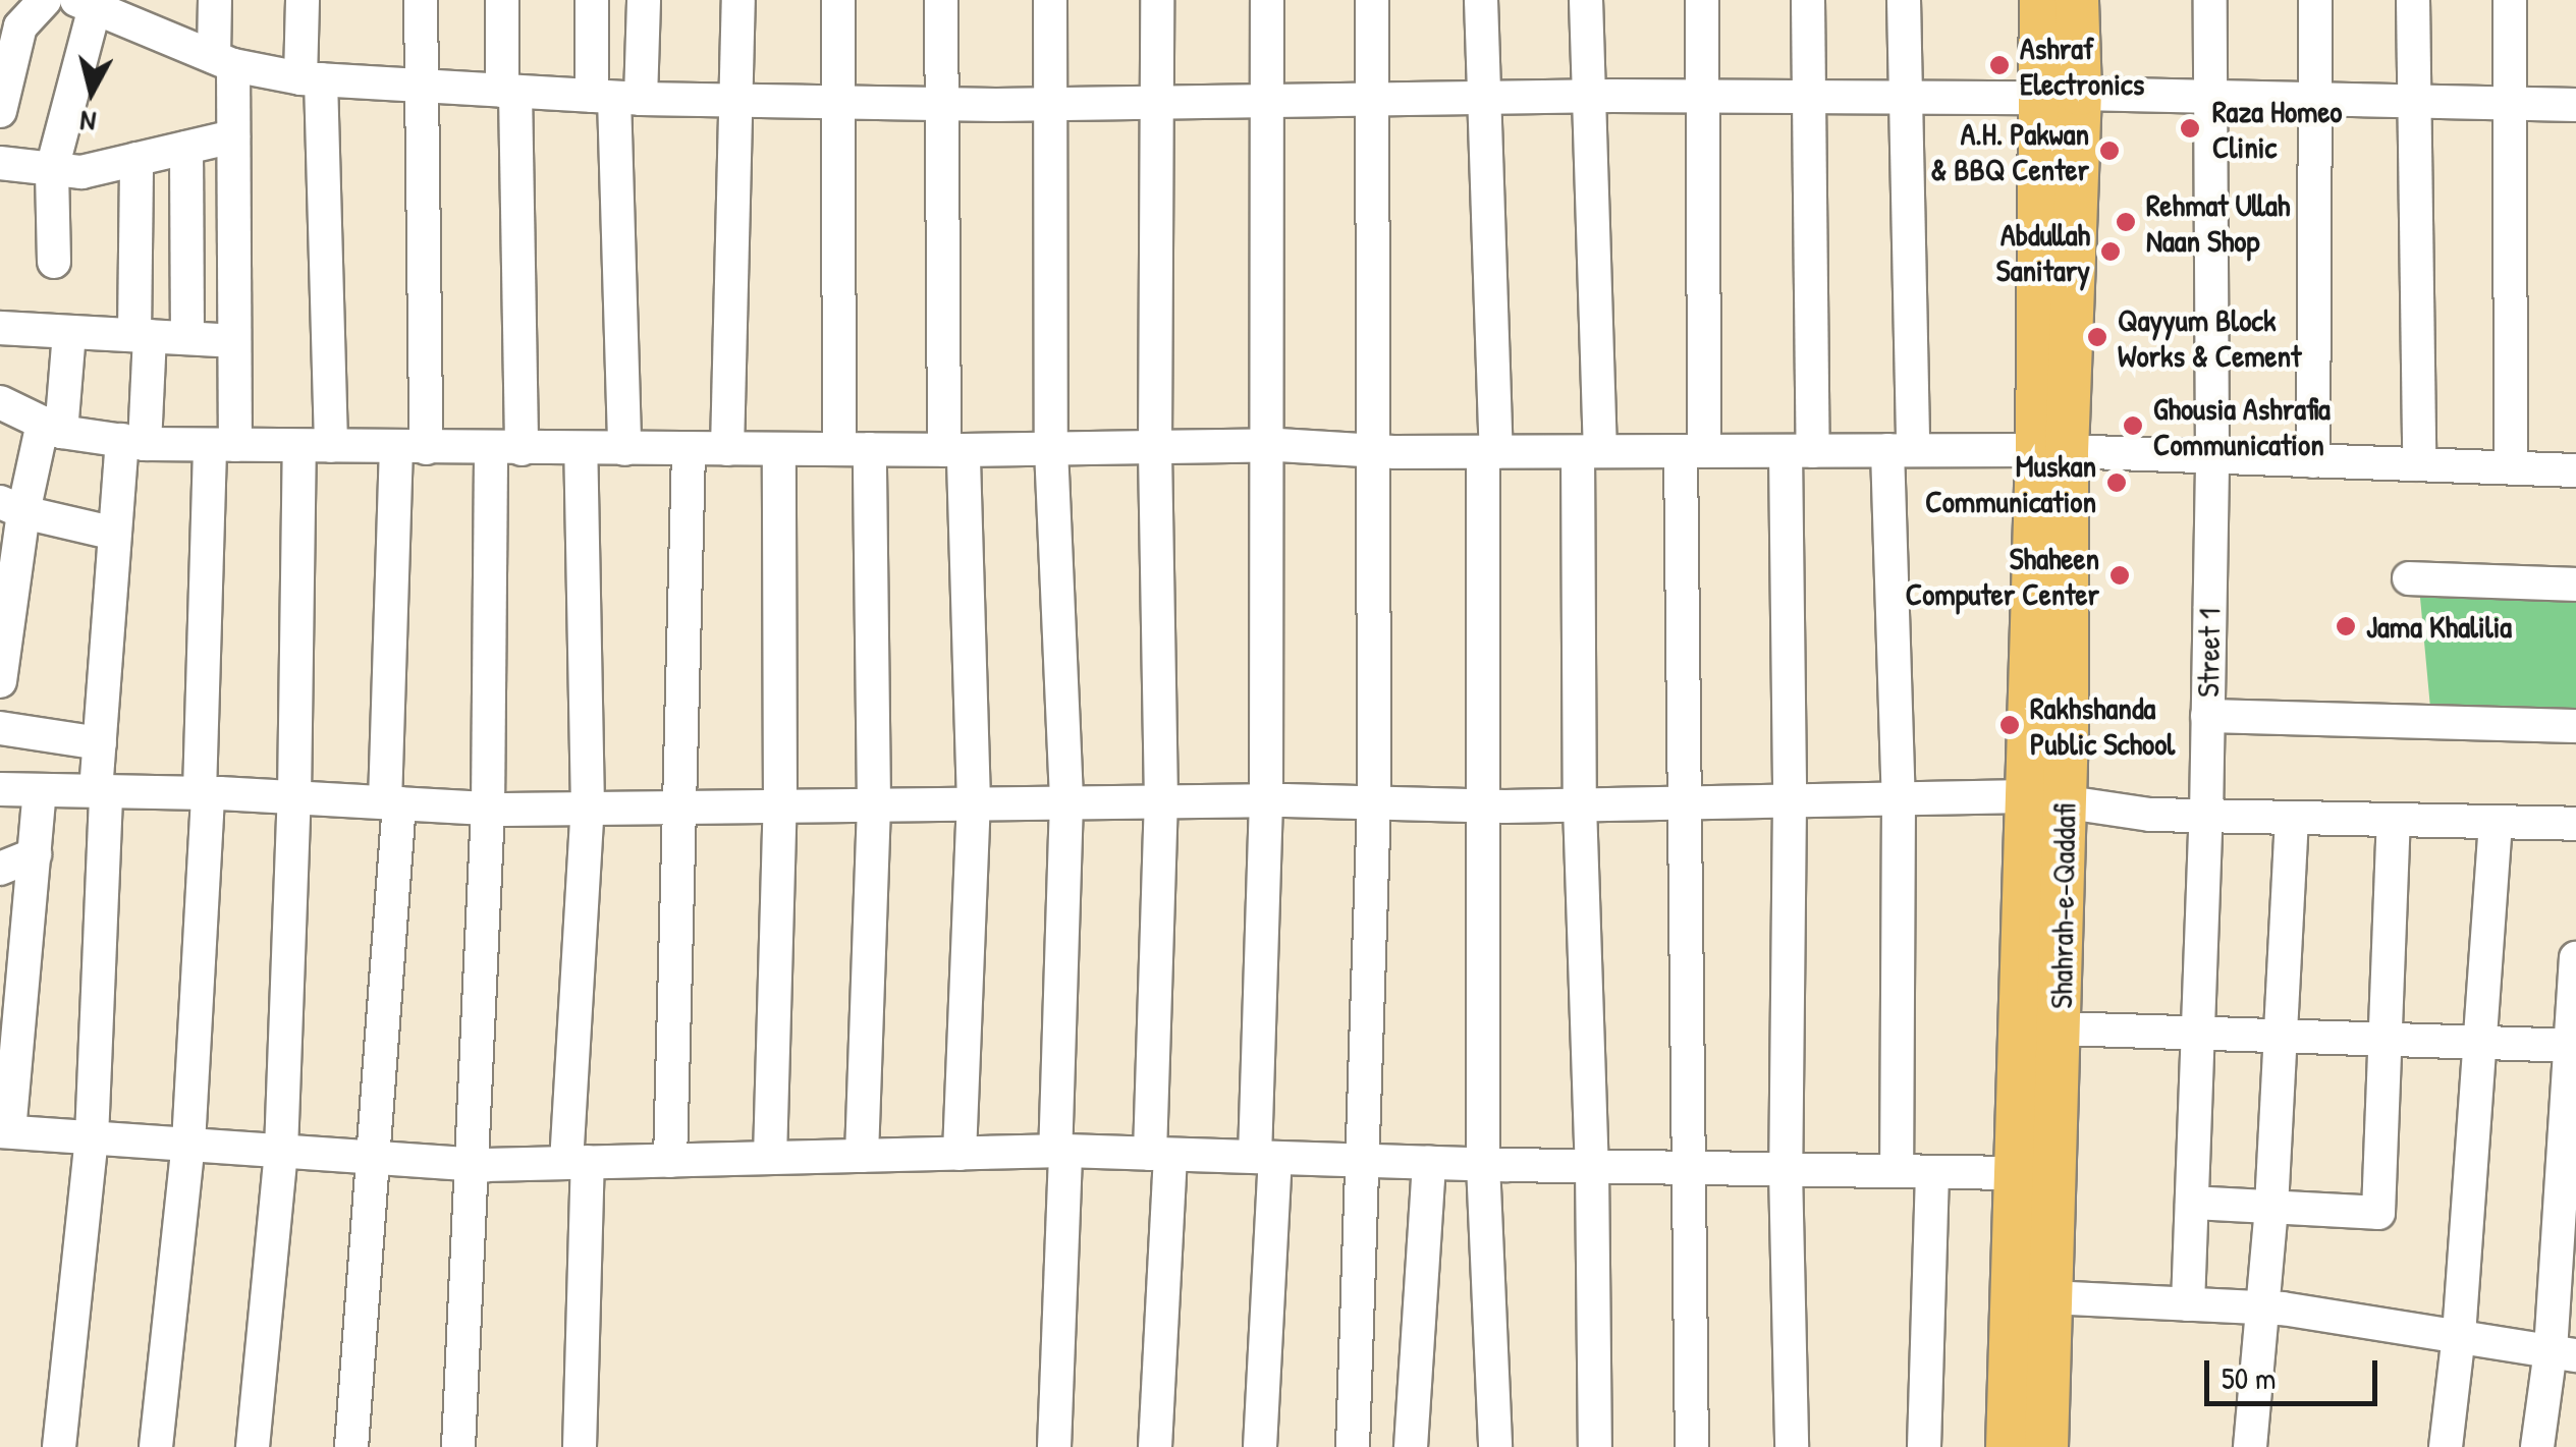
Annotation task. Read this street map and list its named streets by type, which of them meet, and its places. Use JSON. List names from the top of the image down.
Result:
{
  "streets": {
    "main road": ["Shahrah-e-Qaddafi"],
    "street": ["Street 1"]
  },
  "places": [
    "Ashraf Electronics",
    "Raza Homeo Clinic",
    "A.H. Pakwan & BBQ Center",
    "Rehmat Ullah Naan Shop",
    "Abdullah Sanitary",
    "Qayyum Block Works & Cement",
    "Ghousia Ashrafia Communication",
    "Muskan Communication",
    "Shaheen Computer Center",
    "Jama Khalilia",
    "Rakhshanda Public School"
  ],
  "scale_bar": "50 m",
  "north": "bottom"
}
